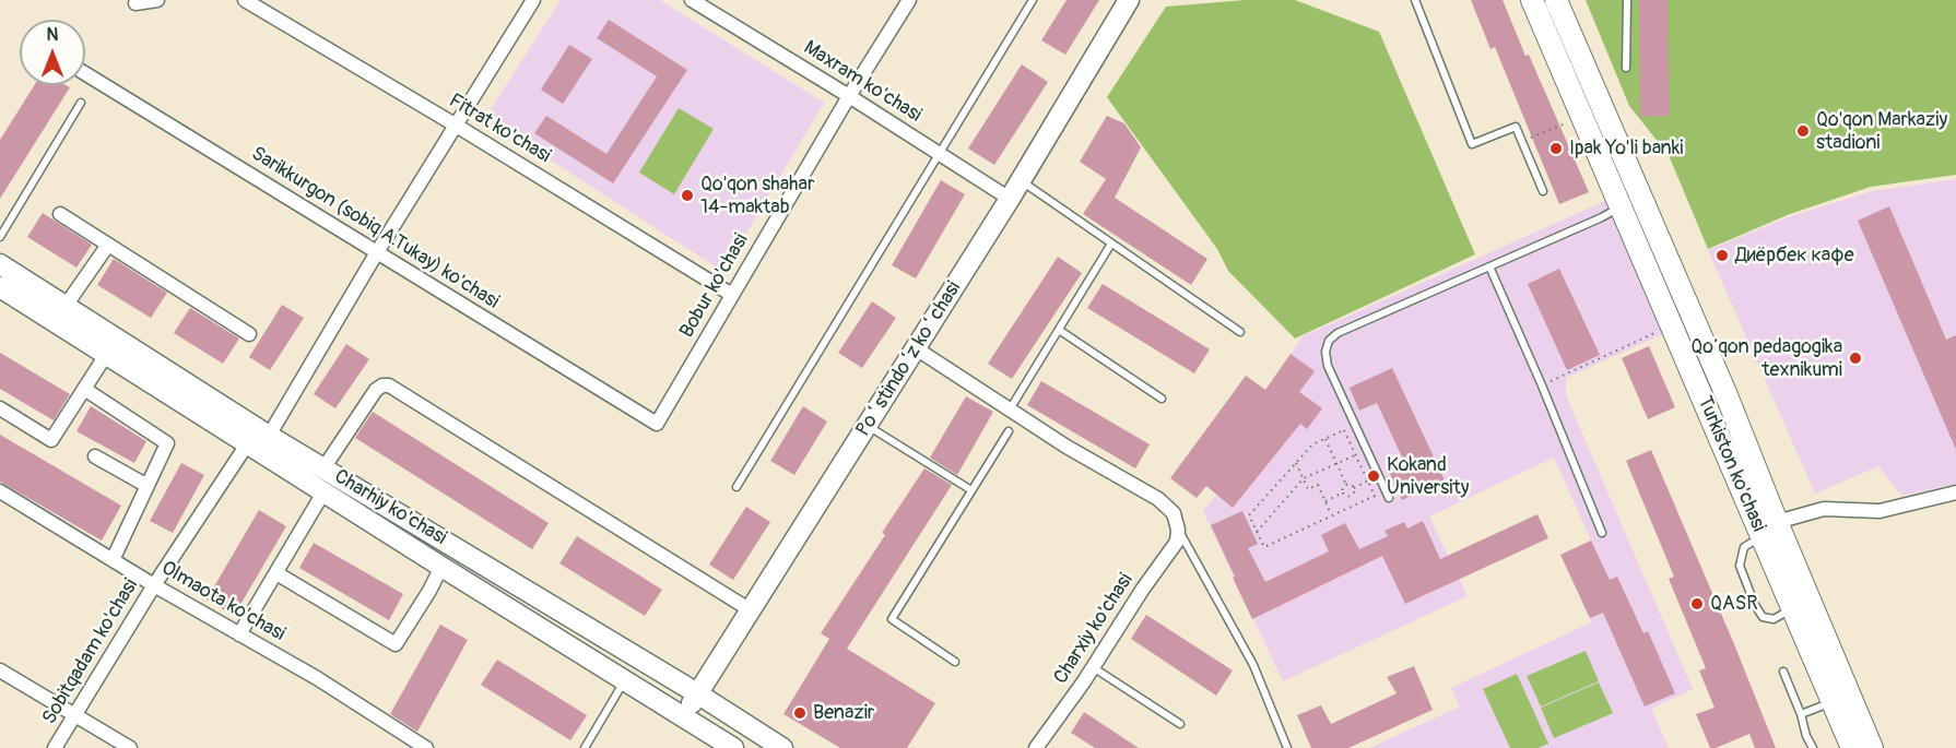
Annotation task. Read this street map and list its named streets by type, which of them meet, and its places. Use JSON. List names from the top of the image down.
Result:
{
  "streets": {
    "main road": ["Poʻstindoʻz koʻchasi", "Turkiston ko'chasi", "Charhiy ko'chasi"],
    "street": [
      "Maxram ko'chasi",
      "Fitrat ko'chasi",
      "Sarikkurgon (sobiq A.Tukay) ko'chasi",
      "Bobur ko'chasi",
      "Olmaota ko'chasi",
      "Charxiy ko'chasi",
      "Sobitqadam ko'chasi"
    ]
  },
  "crossings": [
    ["Maxram ko'chasi", "Bobur ko'chasi"],
    ["Maxram ko'chasi", "Poʻstindoʻz koʻchasi"],
    ["Fitrat ko'chasi", "Bobur ko'chasi"],
    ["Sarikkurgon (sobiq A.Tukay) ko'chasi", "Bobur ko'chasi"],
    ["Poʻstindoʻz koʻchasi", "Charhiy ko'chasi"],
    ["Charhiy ko'chasi", "Sobitqadam ko'chasi"],
    ["Olmaota ko'chasi", "Sobitqadam ko'chasi"]
  ],
  "places": [
    "Qo'qon Markaziy stadioni",
    "Ipak Yo'li banki",
    "Qo'qon shahar 14-maktab",
    "Диёрбек кафе",
    "Qo‘qon pedagogika texnikumi",
    "Kokand University",
    "QASR",
    "Benazir"
  ],
  "north": "top"
}
